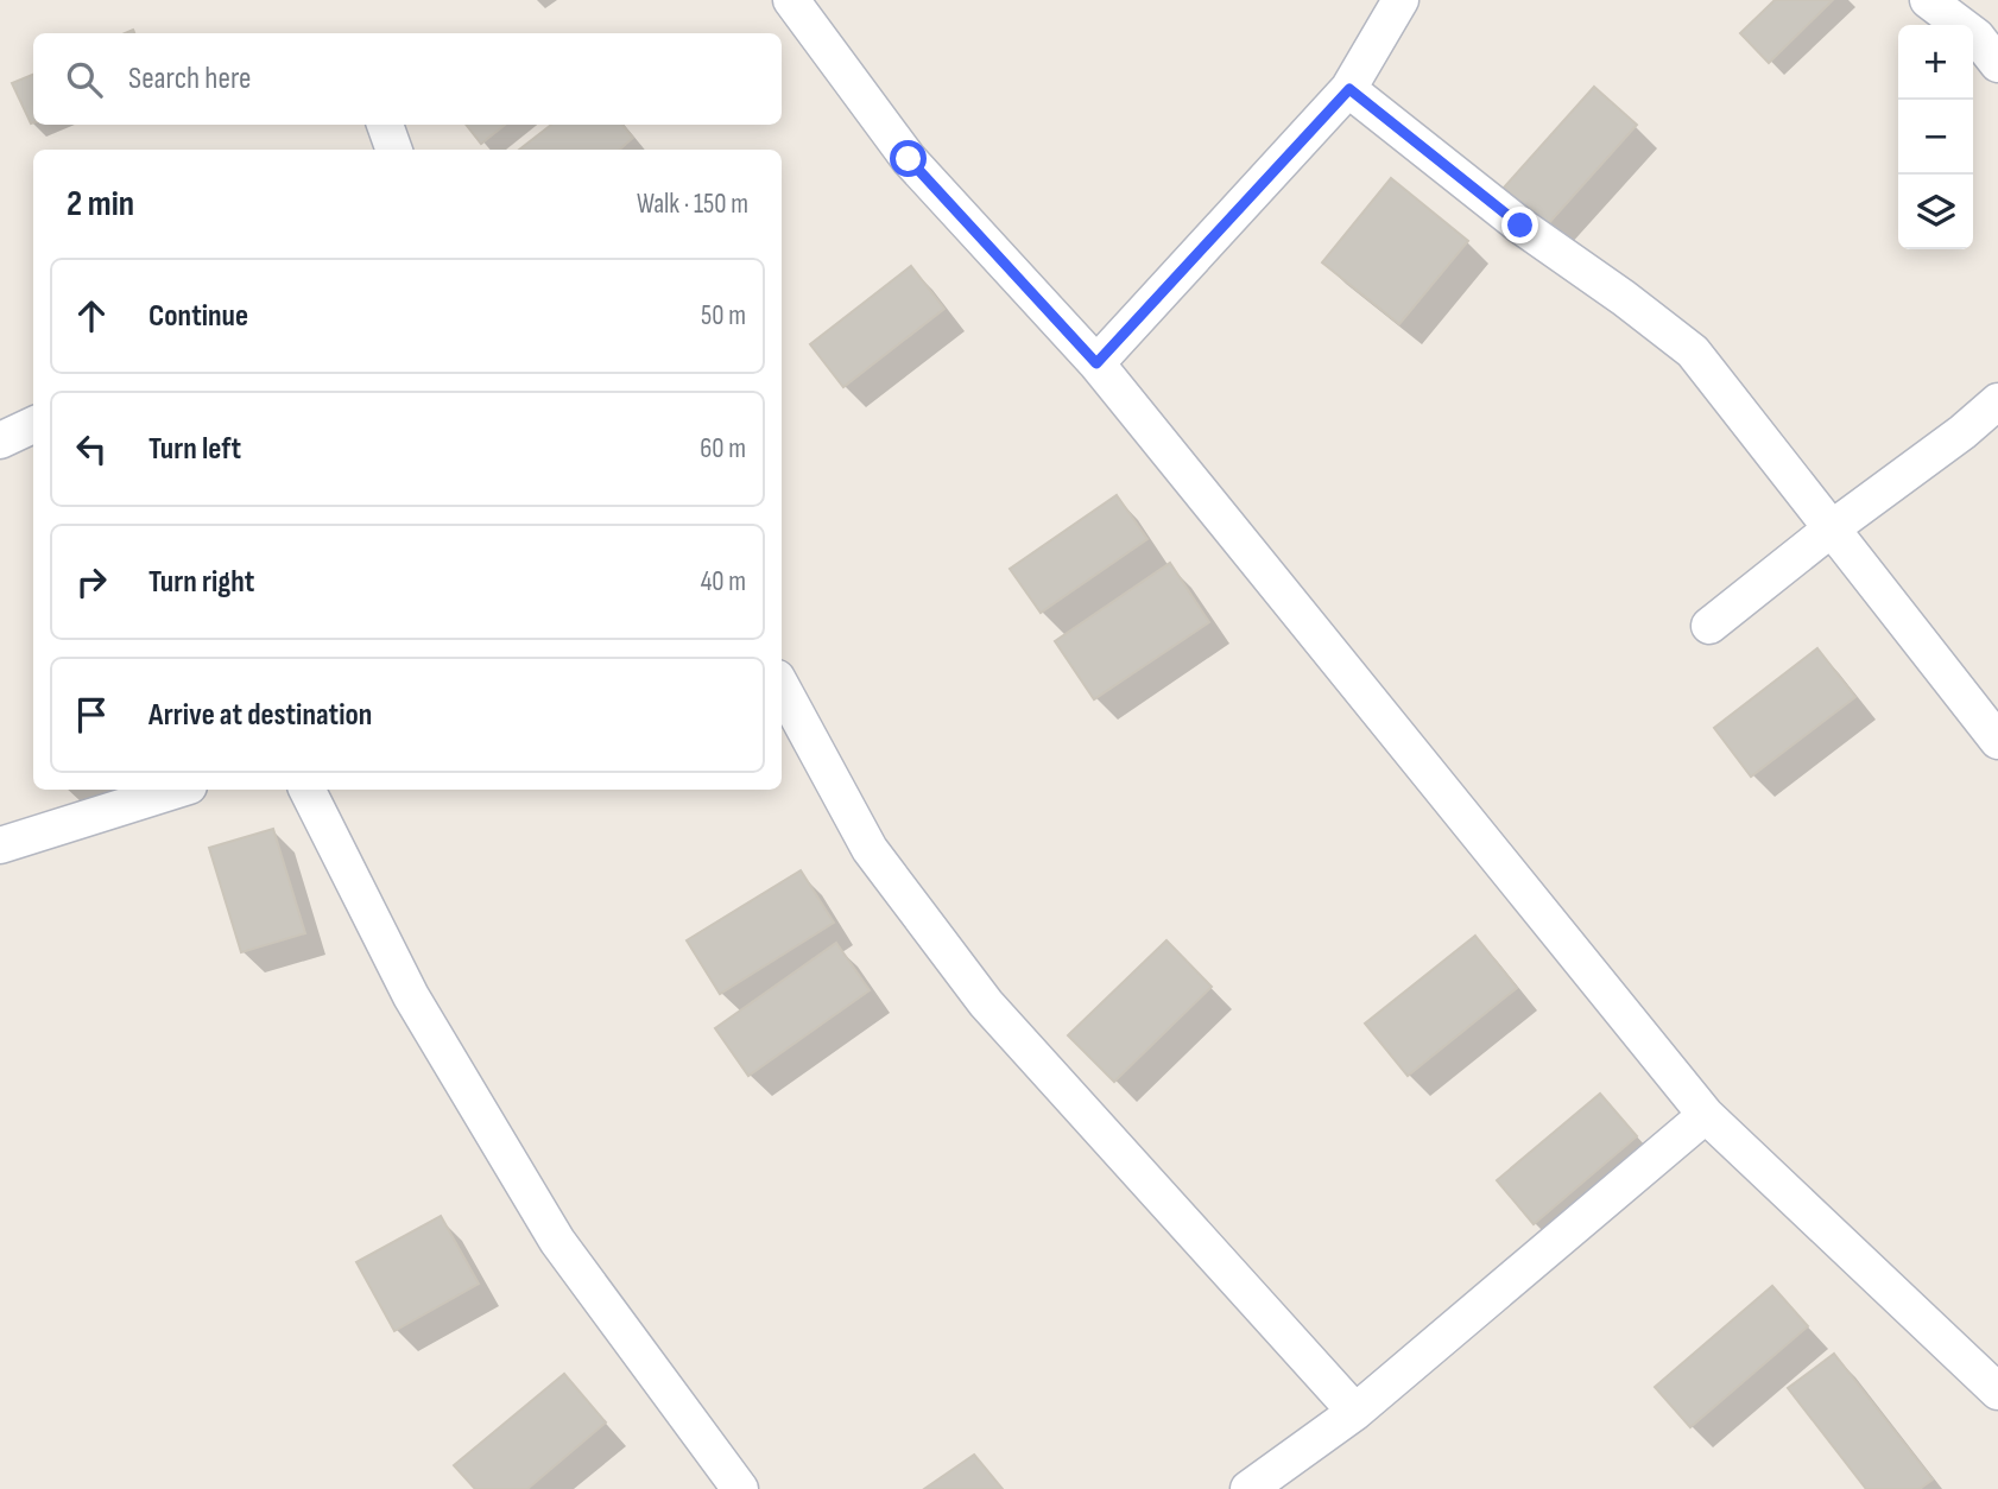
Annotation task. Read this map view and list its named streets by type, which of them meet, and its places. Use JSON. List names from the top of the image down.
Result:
{
  "page": {
    "map_buttons": ["+", "−"],
    "search": "Search here",
    "heading": ["2 min", "Walk · 150 m"],
    "list": [
      ["Continue", "50 m"],
      ["Turn left", "60 m"],
      ["Turn right", "40 m"],
      "Arrive at destination"
    ]
  }
}
